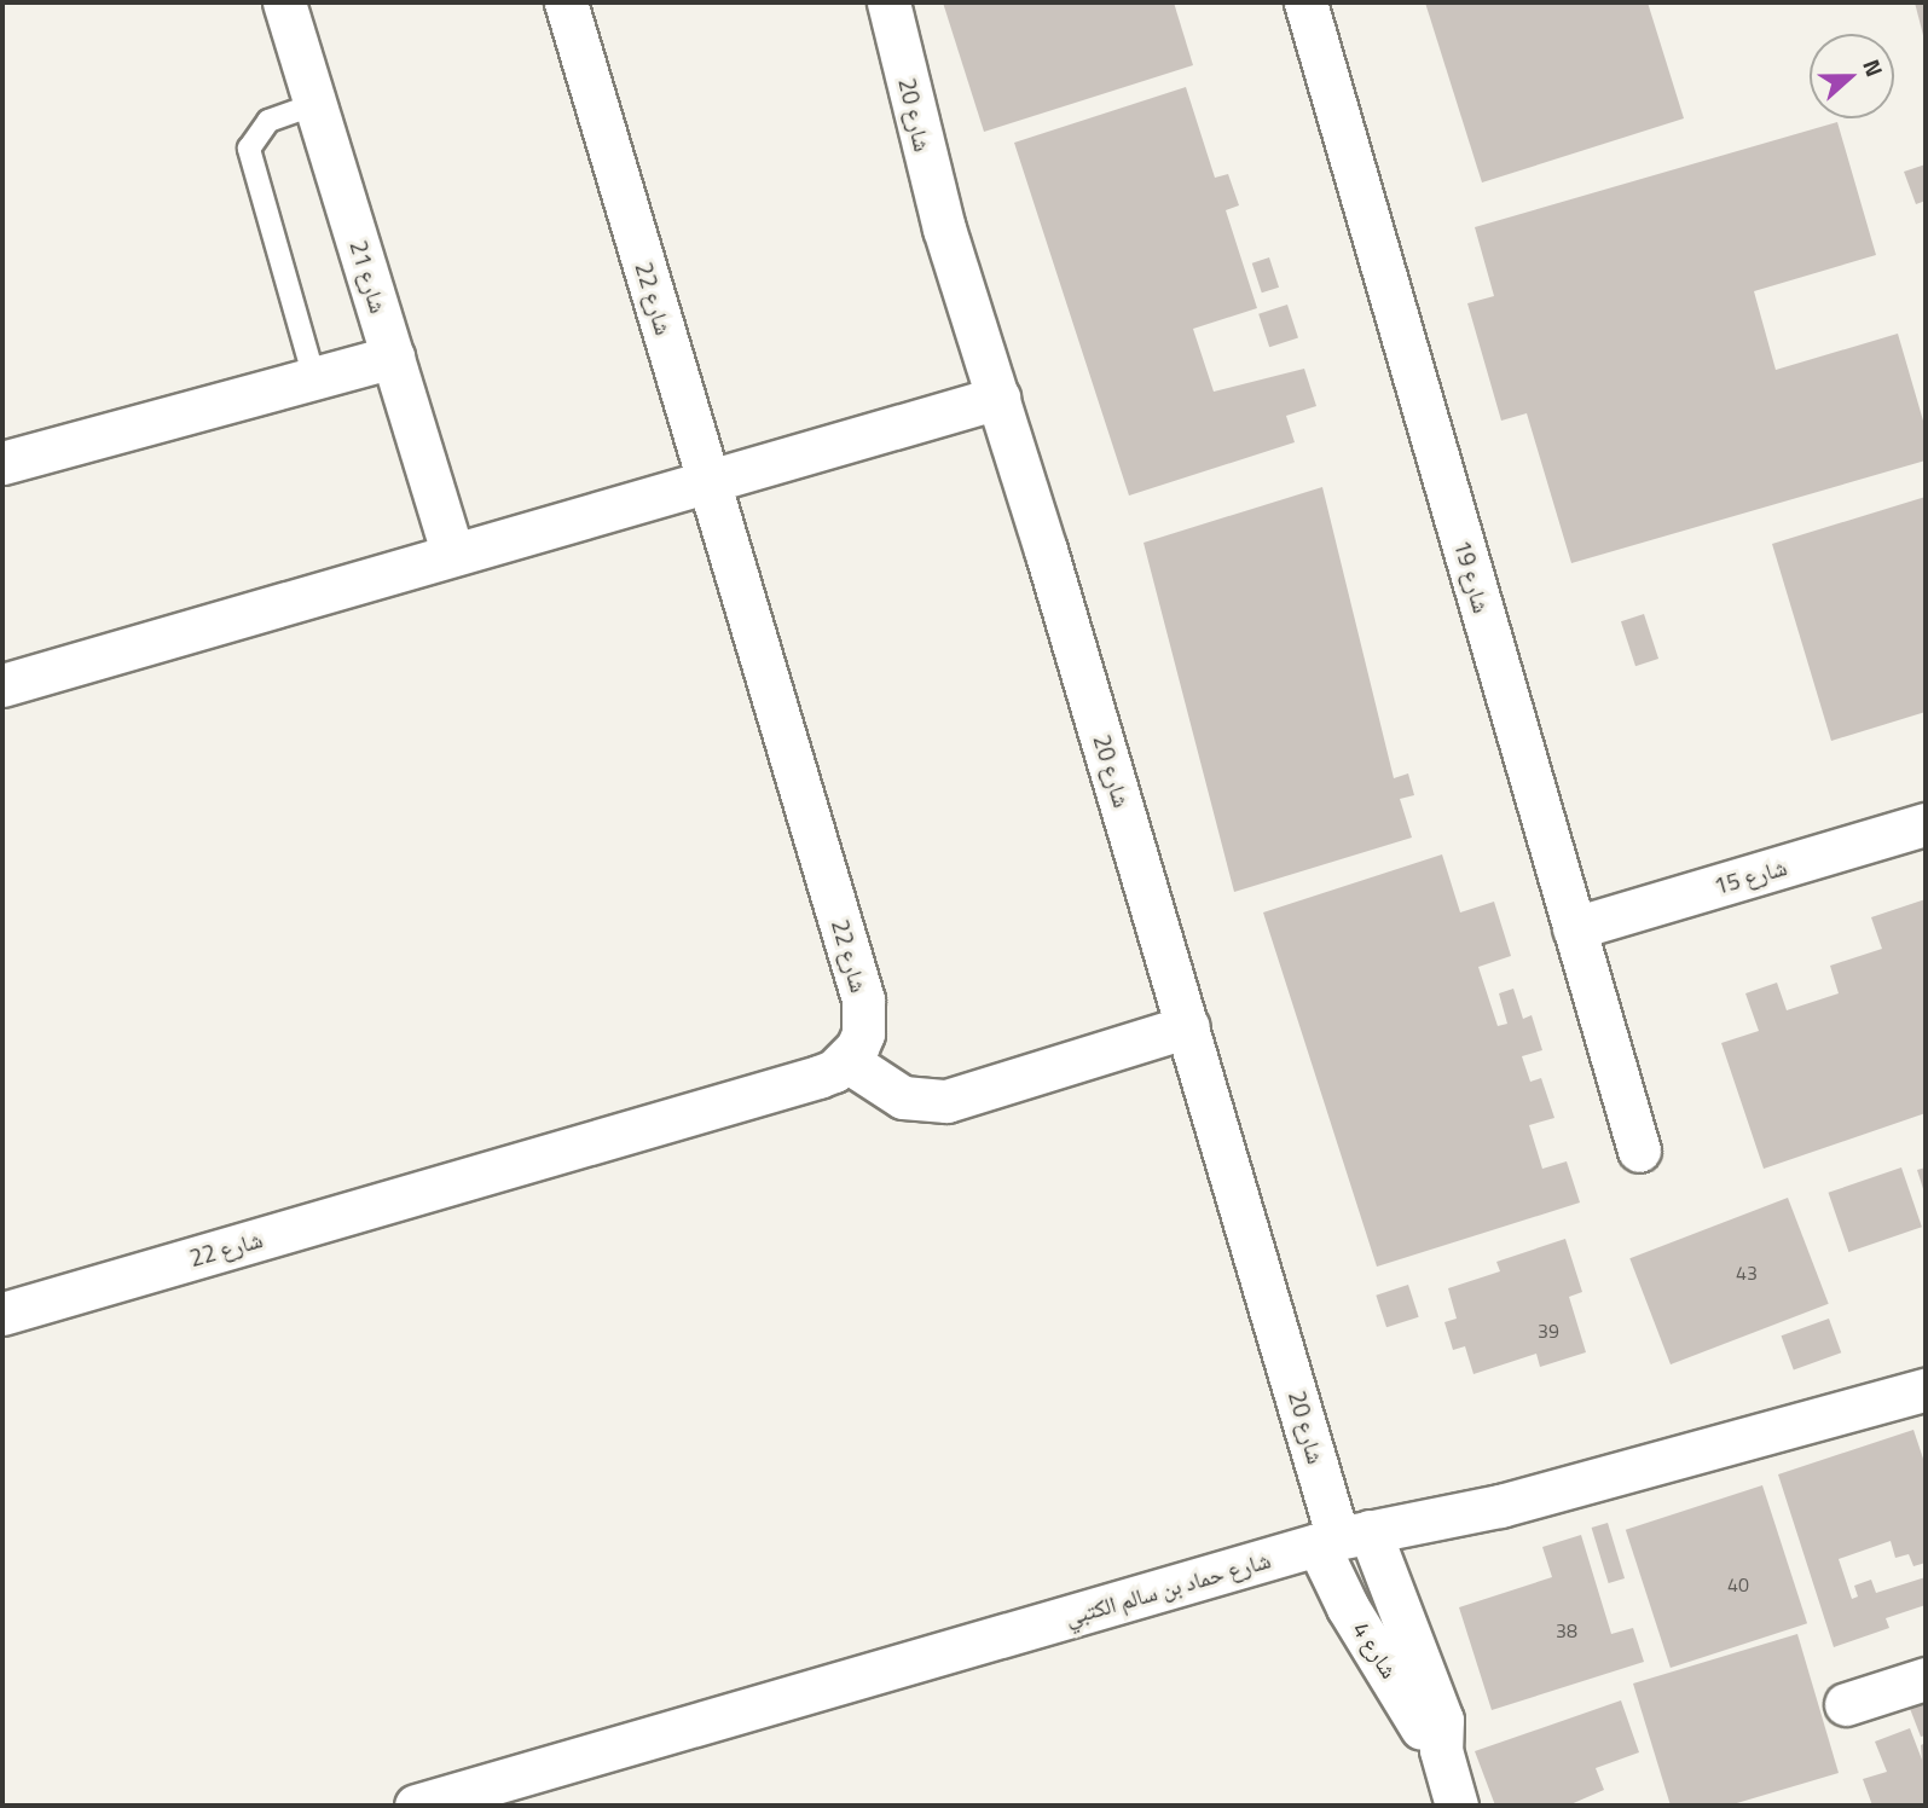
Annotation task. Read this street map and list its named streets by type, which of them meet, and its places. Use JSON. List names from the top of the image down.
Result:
{
  "streets": {
    "street": [
      "شارع 20",
      "شارع 21",
      "شارع 22",
      "شارع 19",
      "شارع 15",
      "شارع حماد بن سالم الكتبي",
      "شارع 4"
    ]
  },
  "crossings": [
    ["شارع 20", "شارع حماد بن سالم الكتبي"],
    ["شارع 20", "شارع 4"],
    ["شارع 19", "شارع 15"],
    ["شارع حماد بن سالم الكتبي", "شارع 4"]
  ],
  "house_numbers": [
    "43",
    "39",
    "40",
    "38"
  ],
  "north": "right"
}
